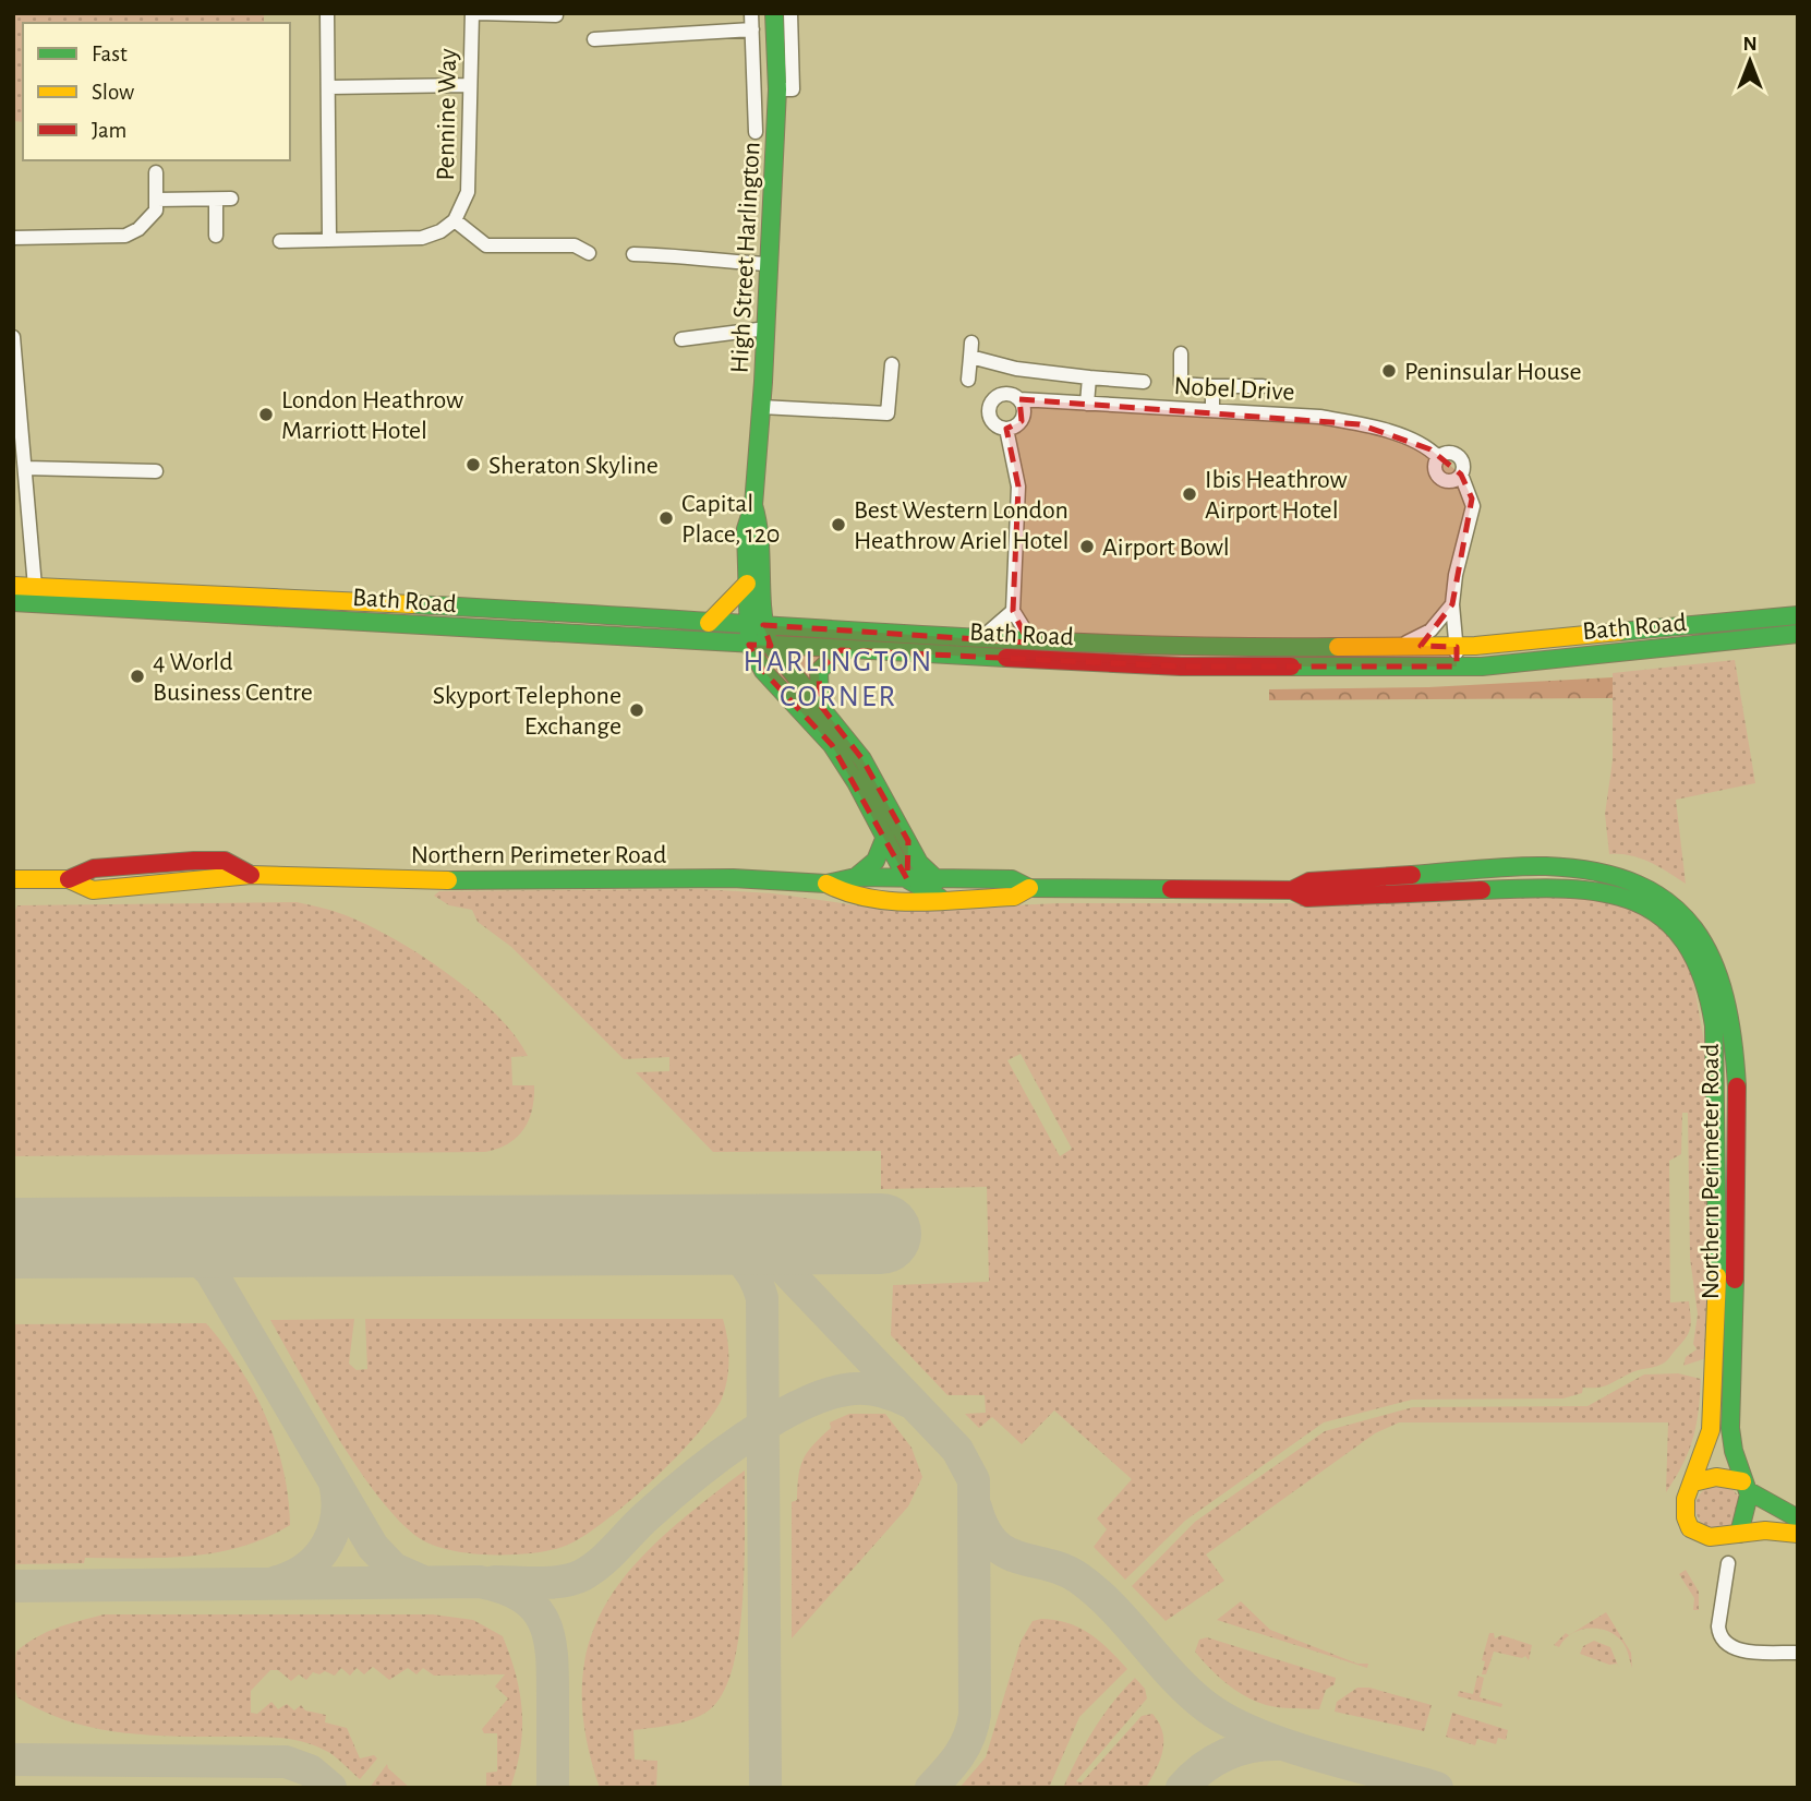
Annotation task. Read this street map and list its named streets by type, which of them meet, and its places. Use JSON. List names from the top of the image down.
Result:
{
  "streets": {
    "main road": ["High Street Harlington", "Bath Road", "Northern Perimeter Road"],
    "street": ["Pennine Way", "Nobel Drive"]
  },
  "crossings": [
    ["High Street Harlington", "Bath Road"],
    ["High Street Harlington", "Northern Perimeter Road"]
  ],
  "districts": ["HARLINGTON CORNER"],
  "places": [
    "Peninsular House",
    "London Heathrow Marriott Hotel",
    "Sheraton Skyline",
    "Ibis Heathrow Airport Hotel",
    "Capital Place, 120",
    "Best Western London Heathrow Ariel Hotel",
    "Airport Bowl",
    "4 World Business Centre",
    "Skyport Telephone Exchange"
  ],
  "legend": ["Fast", "Slow", "Jam"],
  "north": "top"
}
